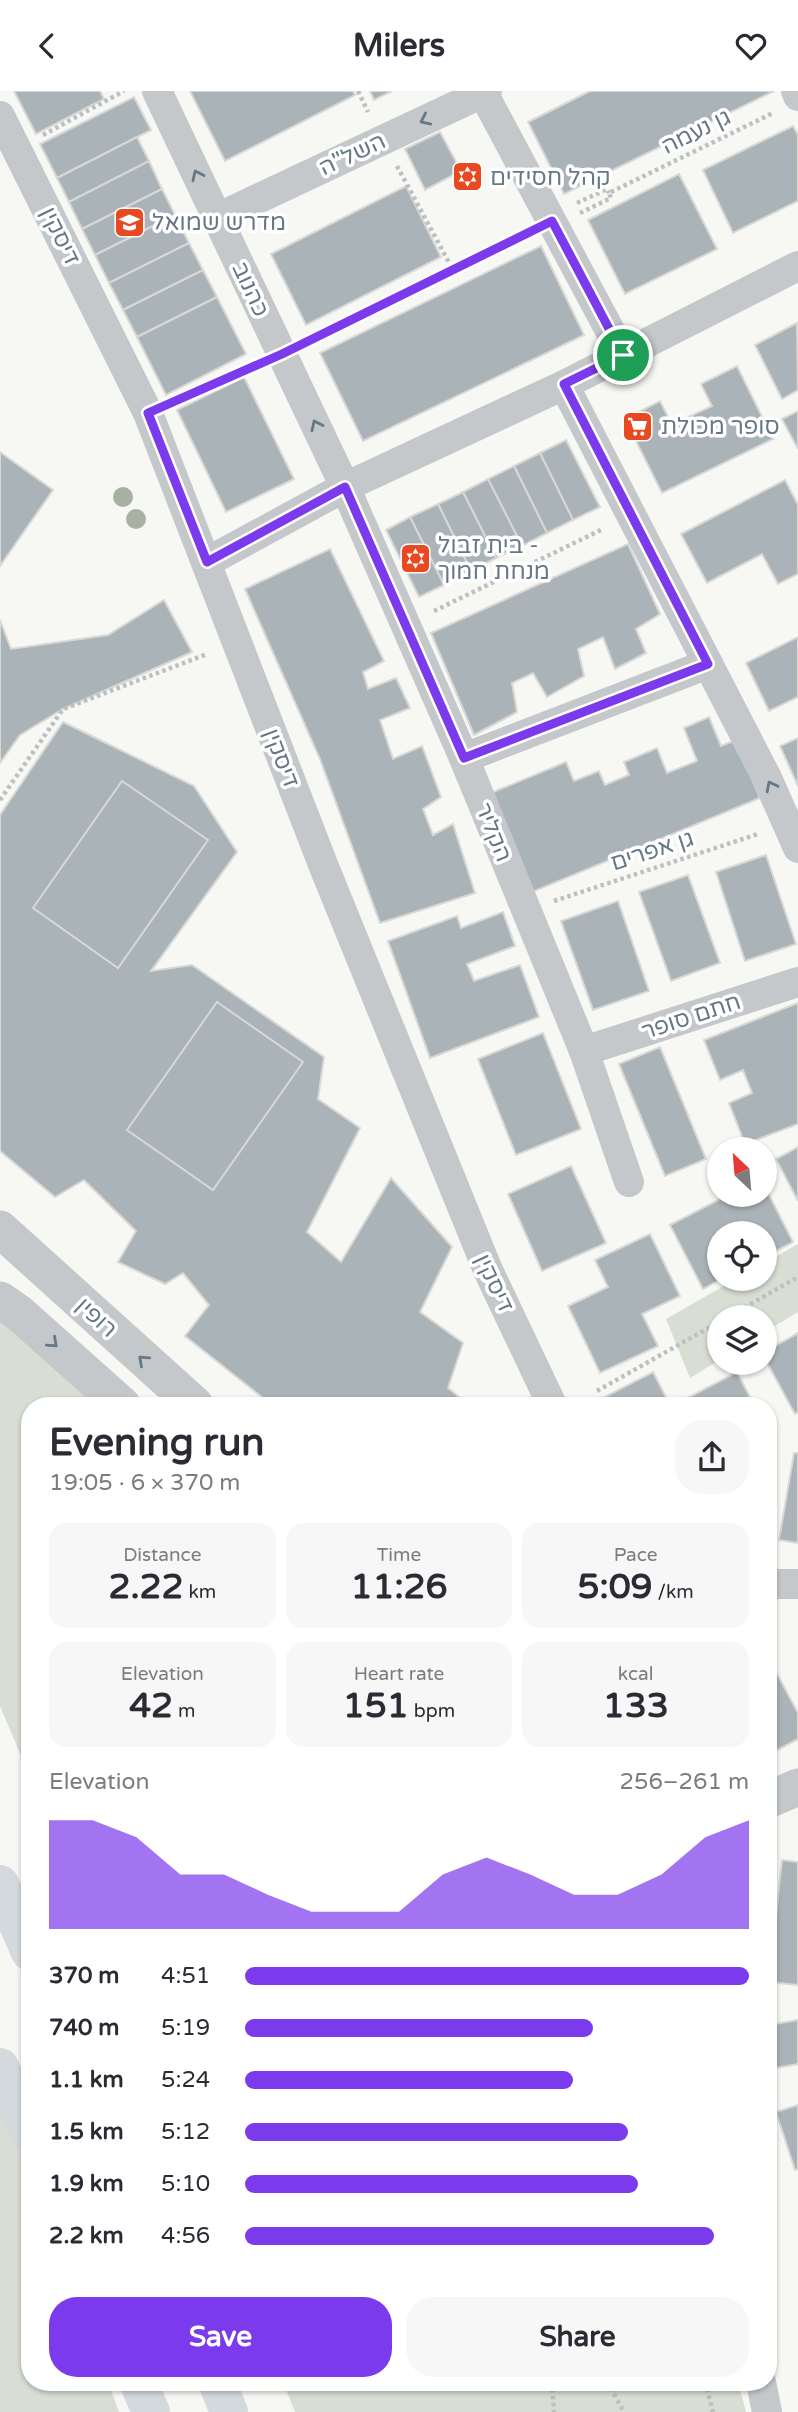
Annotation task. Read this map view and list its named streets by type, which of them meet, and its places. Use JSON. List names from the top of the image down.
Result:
{
  "streets": {
    "street": [
      "השל\"ה",
      "דיסקין",
      "כהנוב",
      "הקליר",
      "חתם סופר",
      "רופין"
    ],
    "path": ["גן נעמה", "גן אפרים"]
  },
  "crossings": [
    ["השל\"ה", "כהנוב"],
    ["כהנוב", "הקליר"],
    ["הקליר", "גן אפרים"],
    ["הקליר", "חתם סופר"]
  ],
  "one_way": ["השל\"ה", "כהנוב"],
  "places": {
    "synagogue": ["קהל חסידים", "בית זבול - מנחת חמוך"],
    "school or university": ["מדרש שמואל"],
    "supermarket": ["סופר מכולת"]
  },
  "north": "top left",
  "page": {
    "header": "Milers",
    "heading": ["Evening run", "19:05 · 6 × 370 m"],
    "stats": [
      ["Distance", "2.22 km"],
      ["Time", "11:26"],
      ["Pace", "5:09 /km"],
      ["Elevation", "42 m"],
      ["Heart rate", "151 bpm"],
      ["kcal", "133"]
    ],
    "chart": ["Elevation", "256–261 m"],
    "list": [
      {
        "name": "370 m",
        "note": "4:51"
      },
      {
        "name": "740 m",
        "note": "5:19"
      },
      {
        "name": "1.1 km",
        "note": "5:24"
      },
      {
        "name": "1.5 km",
        "note": "5:12"
      },
      {
        "name": "1.9 km",
        "note": "5:10"
      },
      {
        "name": "2.2 km",
        "note": "4:56"
      }
    ],
    "buttons": ["Save", "Share"]
  }
}
